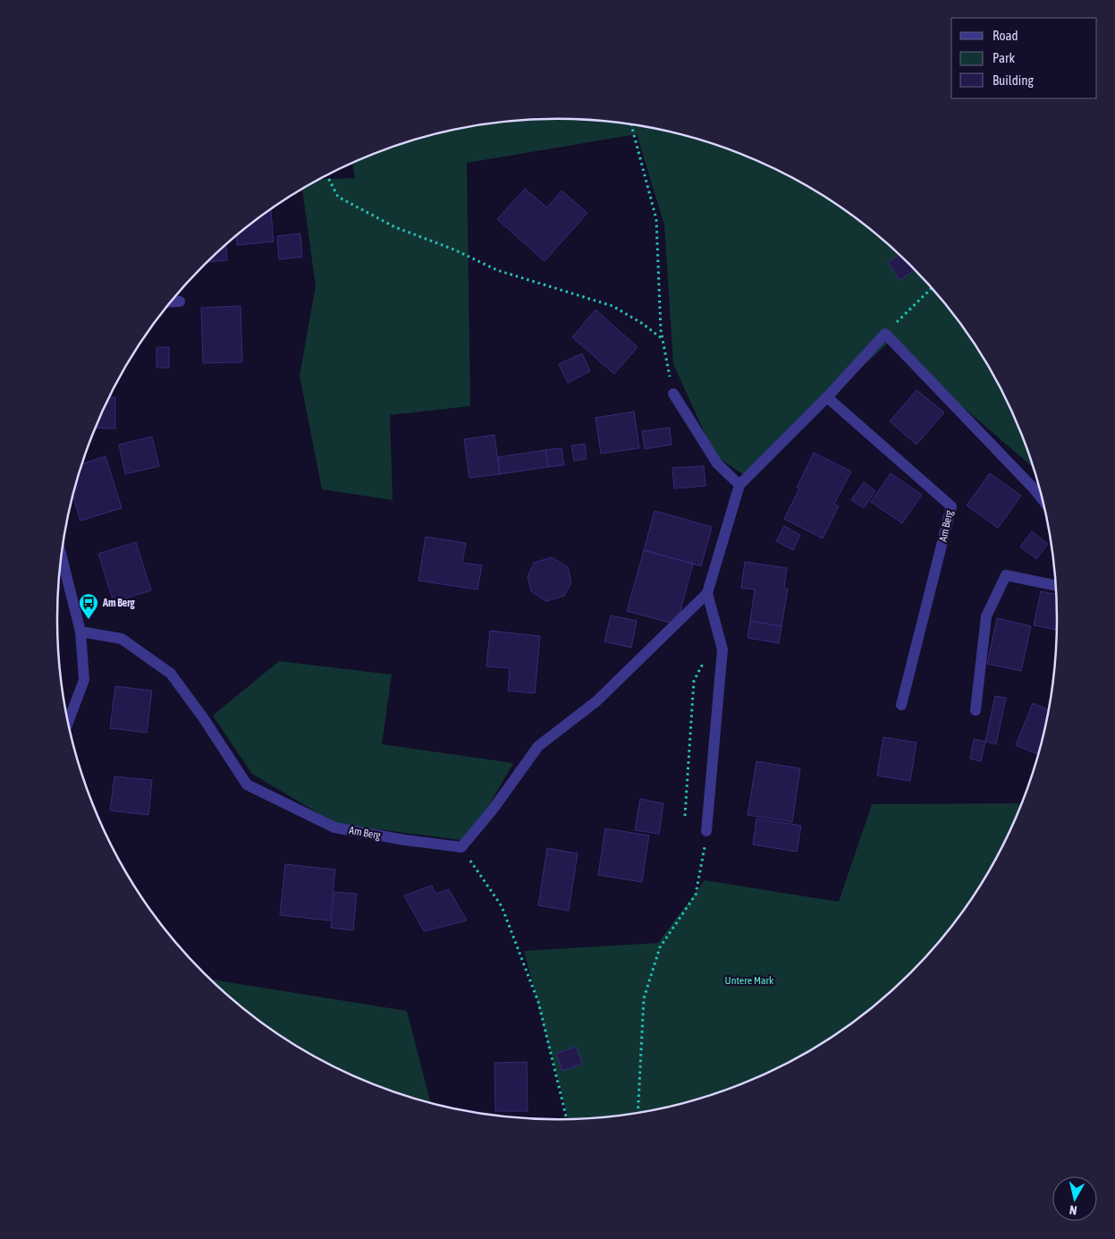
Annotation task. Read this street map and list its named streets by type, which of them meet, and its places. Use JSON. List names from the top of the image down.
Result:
{
  "streets": {
    "street": ["Am Berg"]
  },
  "parks": ["Untere Mark"],
  "places": {
    "bus stop": ["Am Berg"]
  },
  "legend": ["Road", "Park", "Building"],
  "north": "bottom"
}
